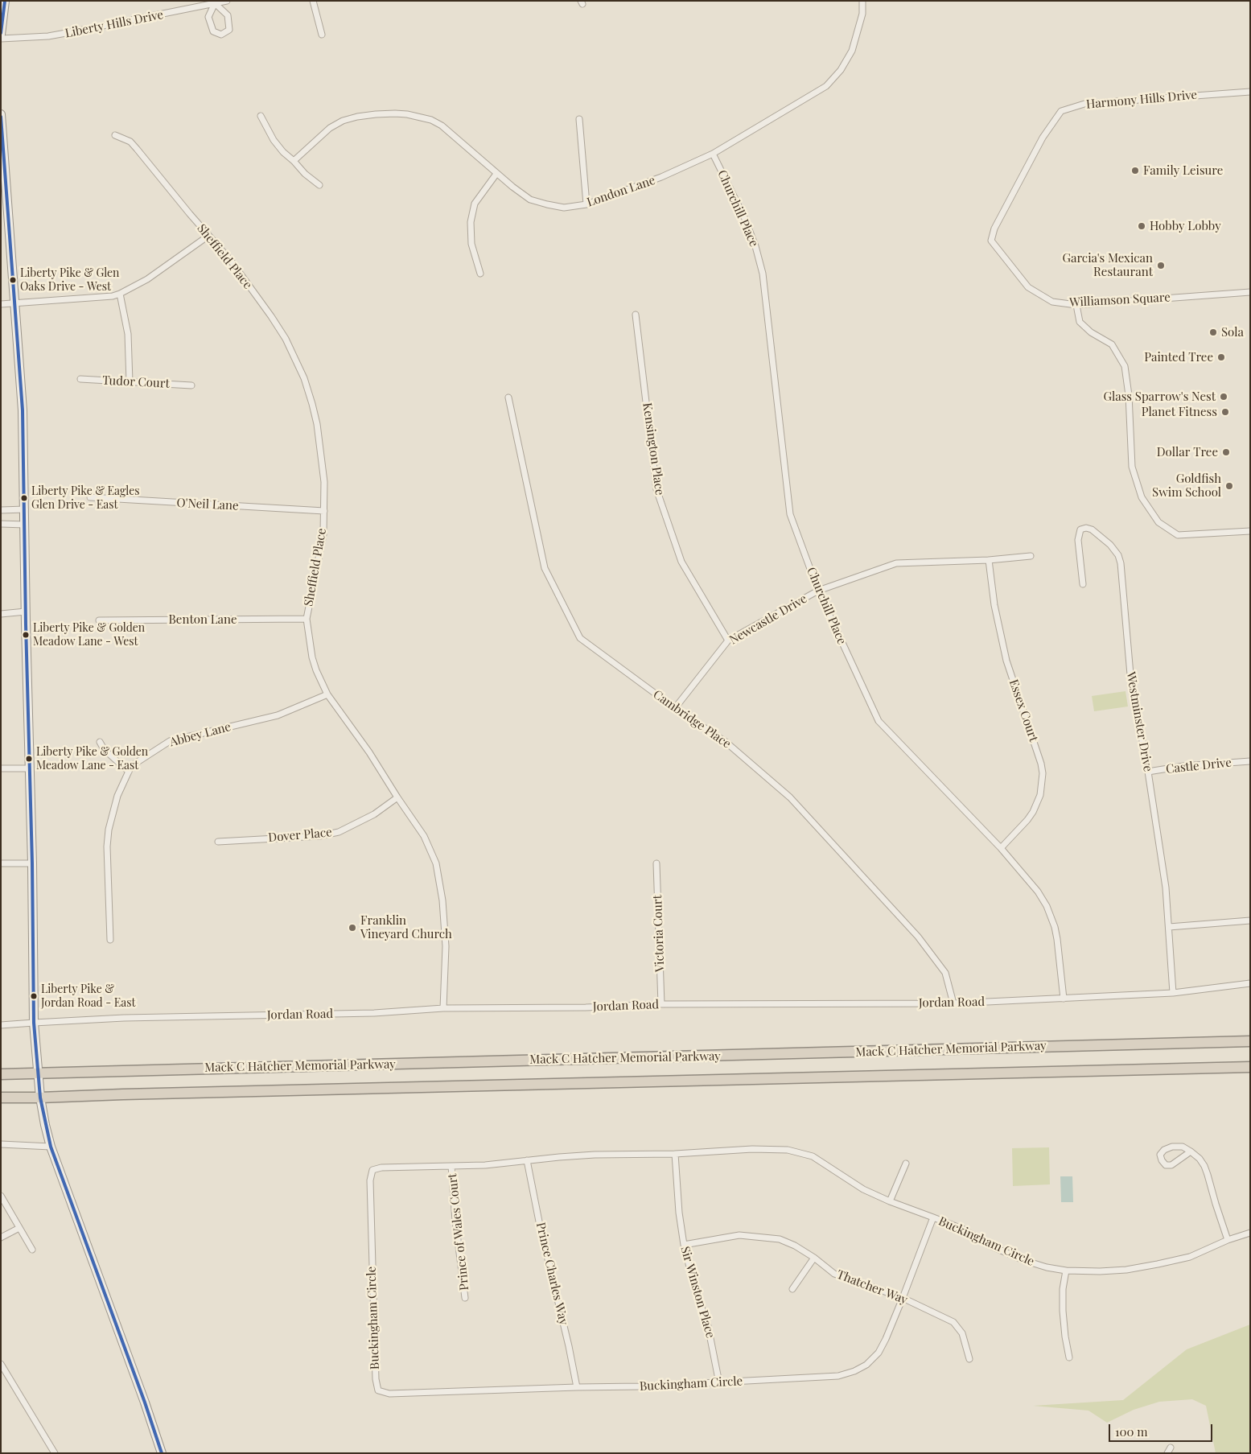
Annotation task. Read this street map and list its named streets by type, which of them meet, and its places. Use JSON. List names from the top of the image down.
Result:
{
  "streets": {
    "highway": ["Mack C Hatcher Memorial Parkway"],
    "street": [
      "Liberty Hills Drive",
      "Harmony Hills Drive",
      "London Lane",
      "Churchill Place",
      "Sheffield Place",
      "Williamson Square",
      "Tudor Court",
      "Kensington Place",
      "O'Neil Lane",
      "Benton Lane",
      "Newcastle Drive",
      "Essex Court",
      "Cambridge Place",
      "Westminster Drive",
      "Abbey Lane",
      "Castle Drive",
      "Dover Place",
      "Victoria Court",
      "Jordan Road",
      "Prince of Wales Court",
      "Buckingham Circle",
      "Prince Charles Way",
      "Thatcher Way",
      "Sir Winston Place"
    ]
  },
  "crossings": [
    ["Harmony Hills Drive", "Williamson Square"],
    ["London Lane", "Churchill Place"],
    ["Churchill Place", "Newcastle Drive"],
    ["Churchill Place", "Essex Court"],
    ["Churchill Place", "Jordan Road"],
    ["Sheffield Place", "O'Neil Lane"],
    ["Sheffield Place", "Benton Lane"],
    ["Sheffield Place", "Abbey Lane"],
    ["Sheffield Place", "Dover Place"],
    ["Sheffield Place", "Jordan Road"],
    ["Kensington Place", "Newcastle Drive"],
    ["Newcastle Drive", "Essex Court"],
    ["Newcastle Drive", "Cambridge Place"],
    ["Cambridge Place", "Jordan Road"],
    ["Westminster Drive", "Castle Drive"],
    ["Westminster Drive", "Jordan Road"],
    ["Victoria Court", "Jordan Road"],
    ["Prince of Wales Court", "Buckingham Circle"],
    ["Buckingham Circle", "Prince Charles Way"],
    ["Buckingham Circle", "Thatcher Way"],
    ["Buckingham Circle", "Sir Winston Place"],
    ["Thatcher Way", "Sir Winston Place"]
  ],
  "places": [
    "Family Leisure",
    "Hobby Lobby",
    "Garcia's Mexican Restaurant",
    "Liberty Pike & Glen Oaks Drive - West",
    "Sola",
    "Painted Tree",
    "Glass Sparrow's Nest",
    "Planet Fitness",
    "Dollar Tree",
    "Goldfish Swim School",
    "Liberty Pike & Eagles Glen Drive - East",
    "Liberty Pike & Golden Meadow Lane - West",
    "Liberty Pike & Golden Meadow Lane - East",
    "Franklin Vineyard Church",
    "Liberty Pike & Jordan Road - East"
  ],
  "scale_bar": "100 m"
}
